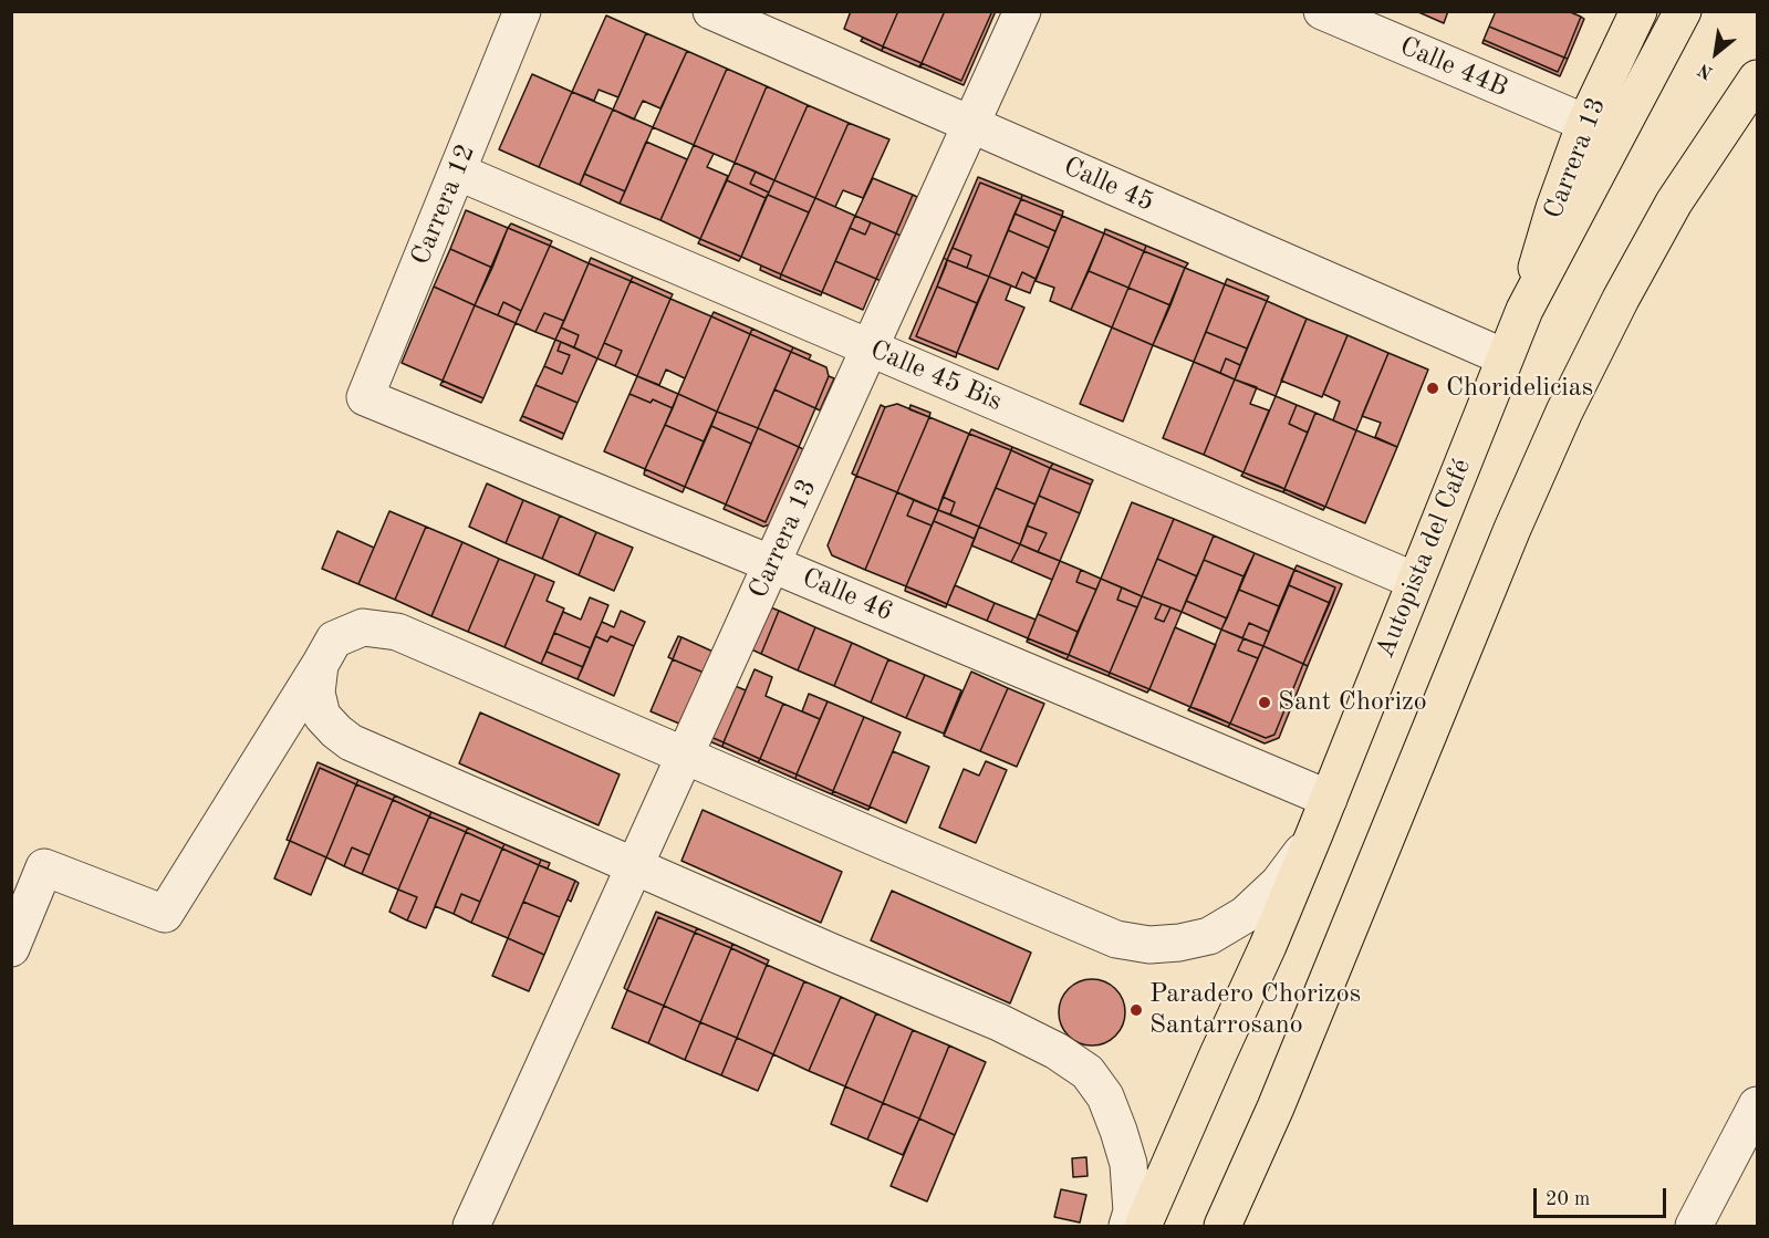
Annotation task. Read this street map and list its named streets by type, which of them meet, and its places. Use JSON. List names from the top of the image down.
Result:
{
  "streets": {
    "main road": ["Carrera 13", "Autopista del Café"],
    "street": [
      "Calle 44B",
      "Calle 45",
      "Carrera 12",
      "Calle 45 Bis",
      "Calle 46"
    ]
  },
  "crossings": [
    ["Calle 44B", "Carrera 13"],
    ["Carrera 13", "Calle 45"],
    ["Carrera 13", "Calle 45 Bis"],
    ["Carrera 13", "Autopista del Café"],
    ["Carrera 13", "Calle 46"],
    ["Calle 45", "Autopista del Café"],
    ["Carrera 12", "Calle 45 Bis"],
    ["Carrera 12", "Calle 46"],
    ["Calle 45 Bis", "Autopista del Café"],
    ["Autopista del Café", "Calle 46"]
  ],
  "places": ["Choridelicias", "Sant Chorizo", "Paradero Chorizos Santarrosano"],
  "scale_bar": "20 m",
  "north": "bottom left"
}
